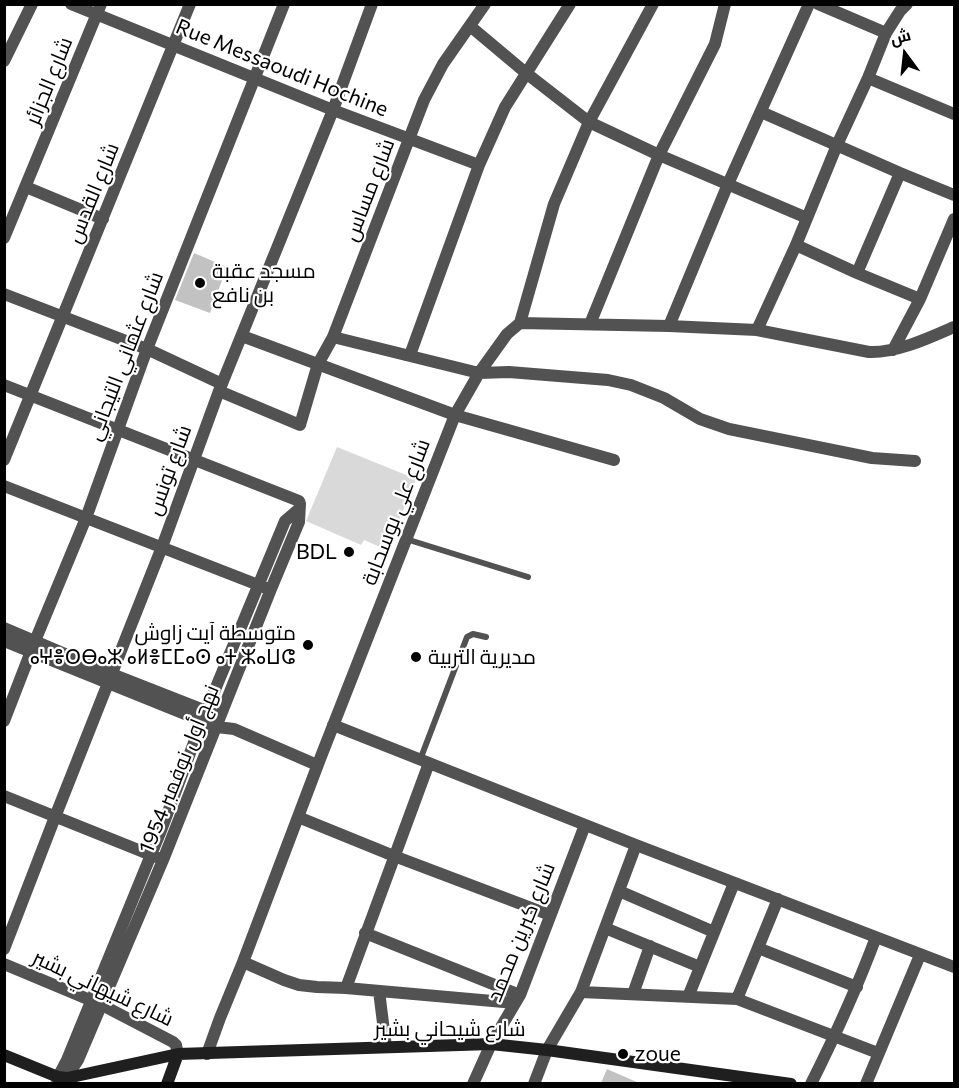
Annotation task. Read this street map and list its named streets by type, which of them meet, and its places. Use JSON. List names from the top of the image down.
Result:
{
  "streets": {
    "main road": ["شارع شيحاني بشير"],
    "street": [
      "Rue Messaoudi Hochine",
      "شارع الجزائر",
      "شارع مساس",
      "شارع القدس",
      "شارع عثماني التيجاني",
      "شارع تونس",
      "شارع علي بوسحابة",
      "نهج أول نوفمبر 1954",
      "شارع كبرين محمد",
      "شارع شيهاني بشير"
    ]
  },
  "crossings": [
    ["Rue Messaoudi Hochine", "شارع الجزائر"],
    ["Rue Messaoudi Hochine", "شارع مساس"],
    ["Rue Messaoudi Hochine", "شارع القدس"],
    ["Rue Messaoudi Hochine", "شارع عثماني التيجاني"],
    ["Rue Messaoudi Hochine", "شارع تونس"],
    ["شارع مساس", "شارع تونس"],
    ["شارع علي بوسحابة", "شارع شيحاني بشير"],
    ["نهج أول نوفمبر 1954", "شارع شيهاني بشير"],
    ["نهج أول نوفمبر 1954", "شارع شيحاني بشير"],
    ["شارع كبرين محمد", "شارع شيحاني بشير"],
    ["شارع شيهاني بشير", "شارع شيحاني بشير"]
  ],
  "places": [
    "مسجد عقبة بن نافع",
    "BDL",
    "متوسطة آيت زاوش ⴰⵖⴻⵔⴱⴰⵣ ⴰⵍⴻⵎⵎⴰⵙ ⴰⵜ ⵣⴰⵡⵛ",
    "مديرية التربية",
    "zoue"
  ],
  "north": "top"
}
